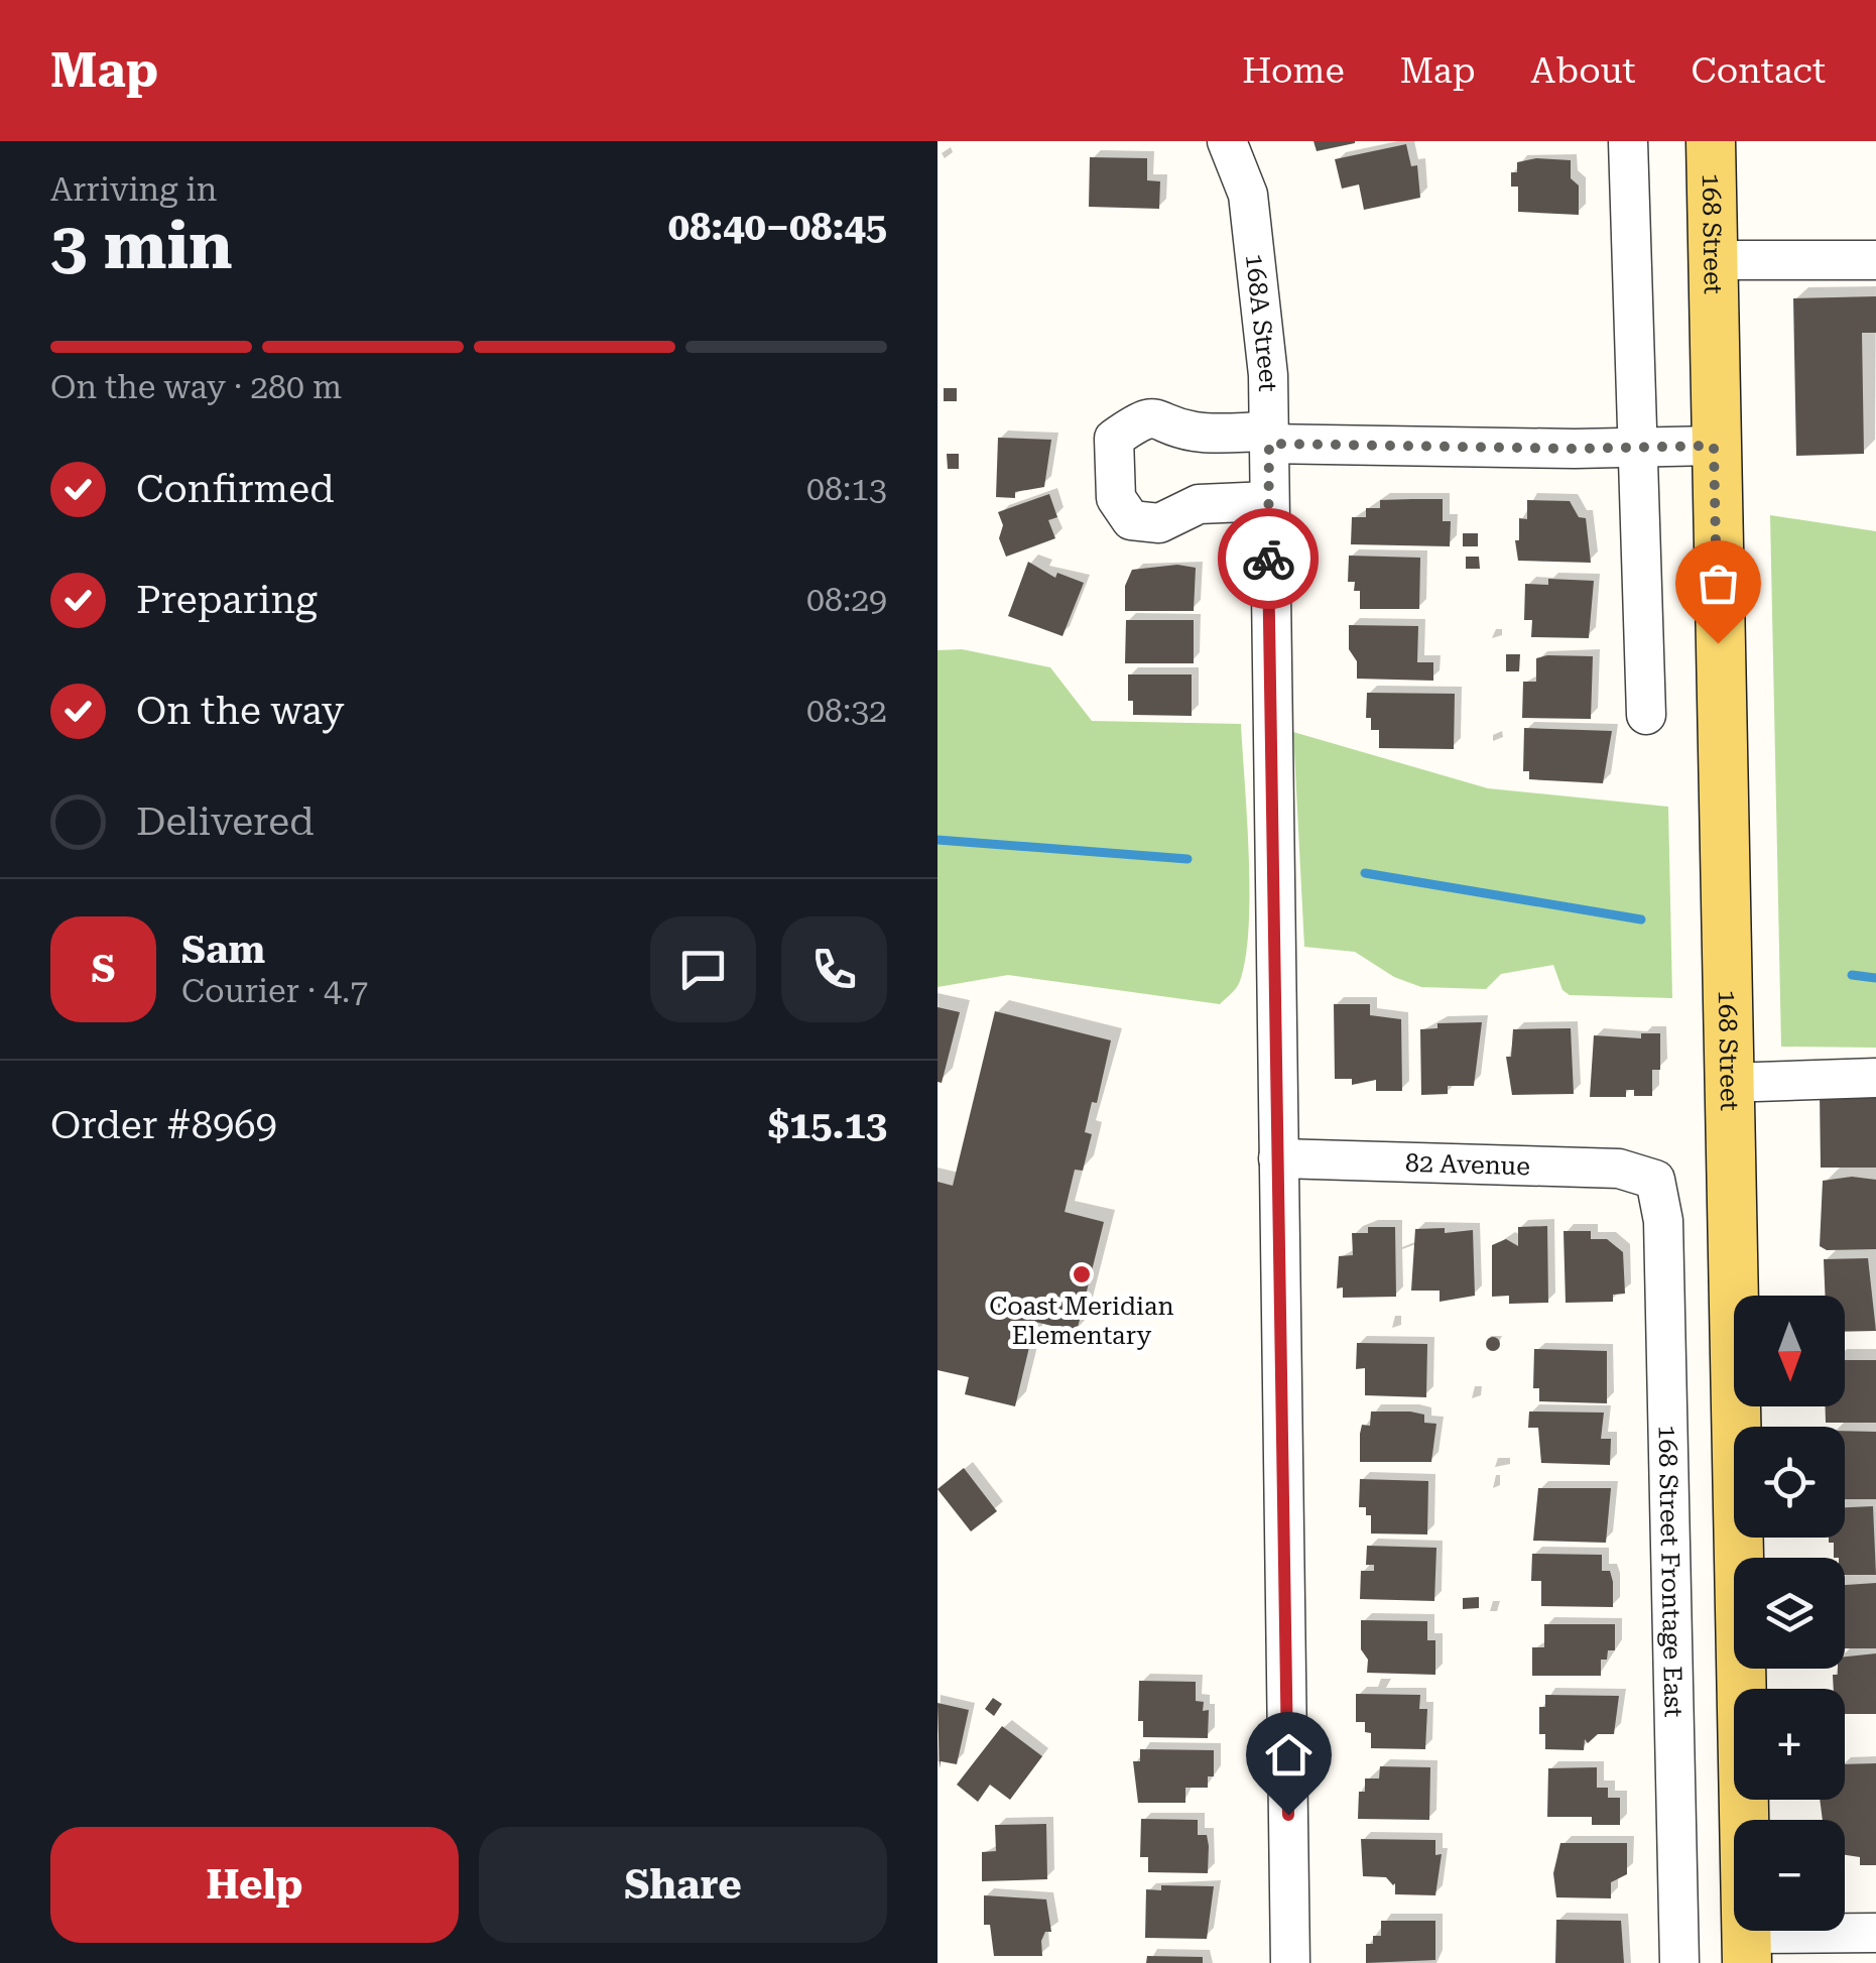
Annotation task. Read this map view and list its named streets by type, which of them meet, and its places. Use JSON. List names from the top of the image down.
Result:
{
  "streets": {
    "main road": ["168 Street"],
    "street": ["168A Street", "82 Avenue", "168 Street Frontage East"]
  },
  "crossings": [
    ["168A Street", "82 Avenue"],
    ["82 Avenue", "168 Street Frontage East"]
  ],
  "places": ["Coast Meridian Elementary"],
  "north": "bottom",
  "page": {
    "header": "Map",
    "nav": [
      "Home",
      "Map",
      "About",
      "Contact"
    ],
    "heading": ["3 min", "Arriving in", "08:40–08:45"],
    "panel": [
      "Sam",
      "Courier · 4.7",
      "Order #8969",
      "$15.13"
    ],
    "bar": "On the way · 280 m",
    "list": [
      ["Confirmed", "08:13"],
      ["Preparing", "08:29"],
      ["On the way", "08:32"],
      "Delivered"
    ],
    "round": "S",
    "map_buttons": ["+", "−"],
    "buttons": ["Help", "Share"]
  }
}
